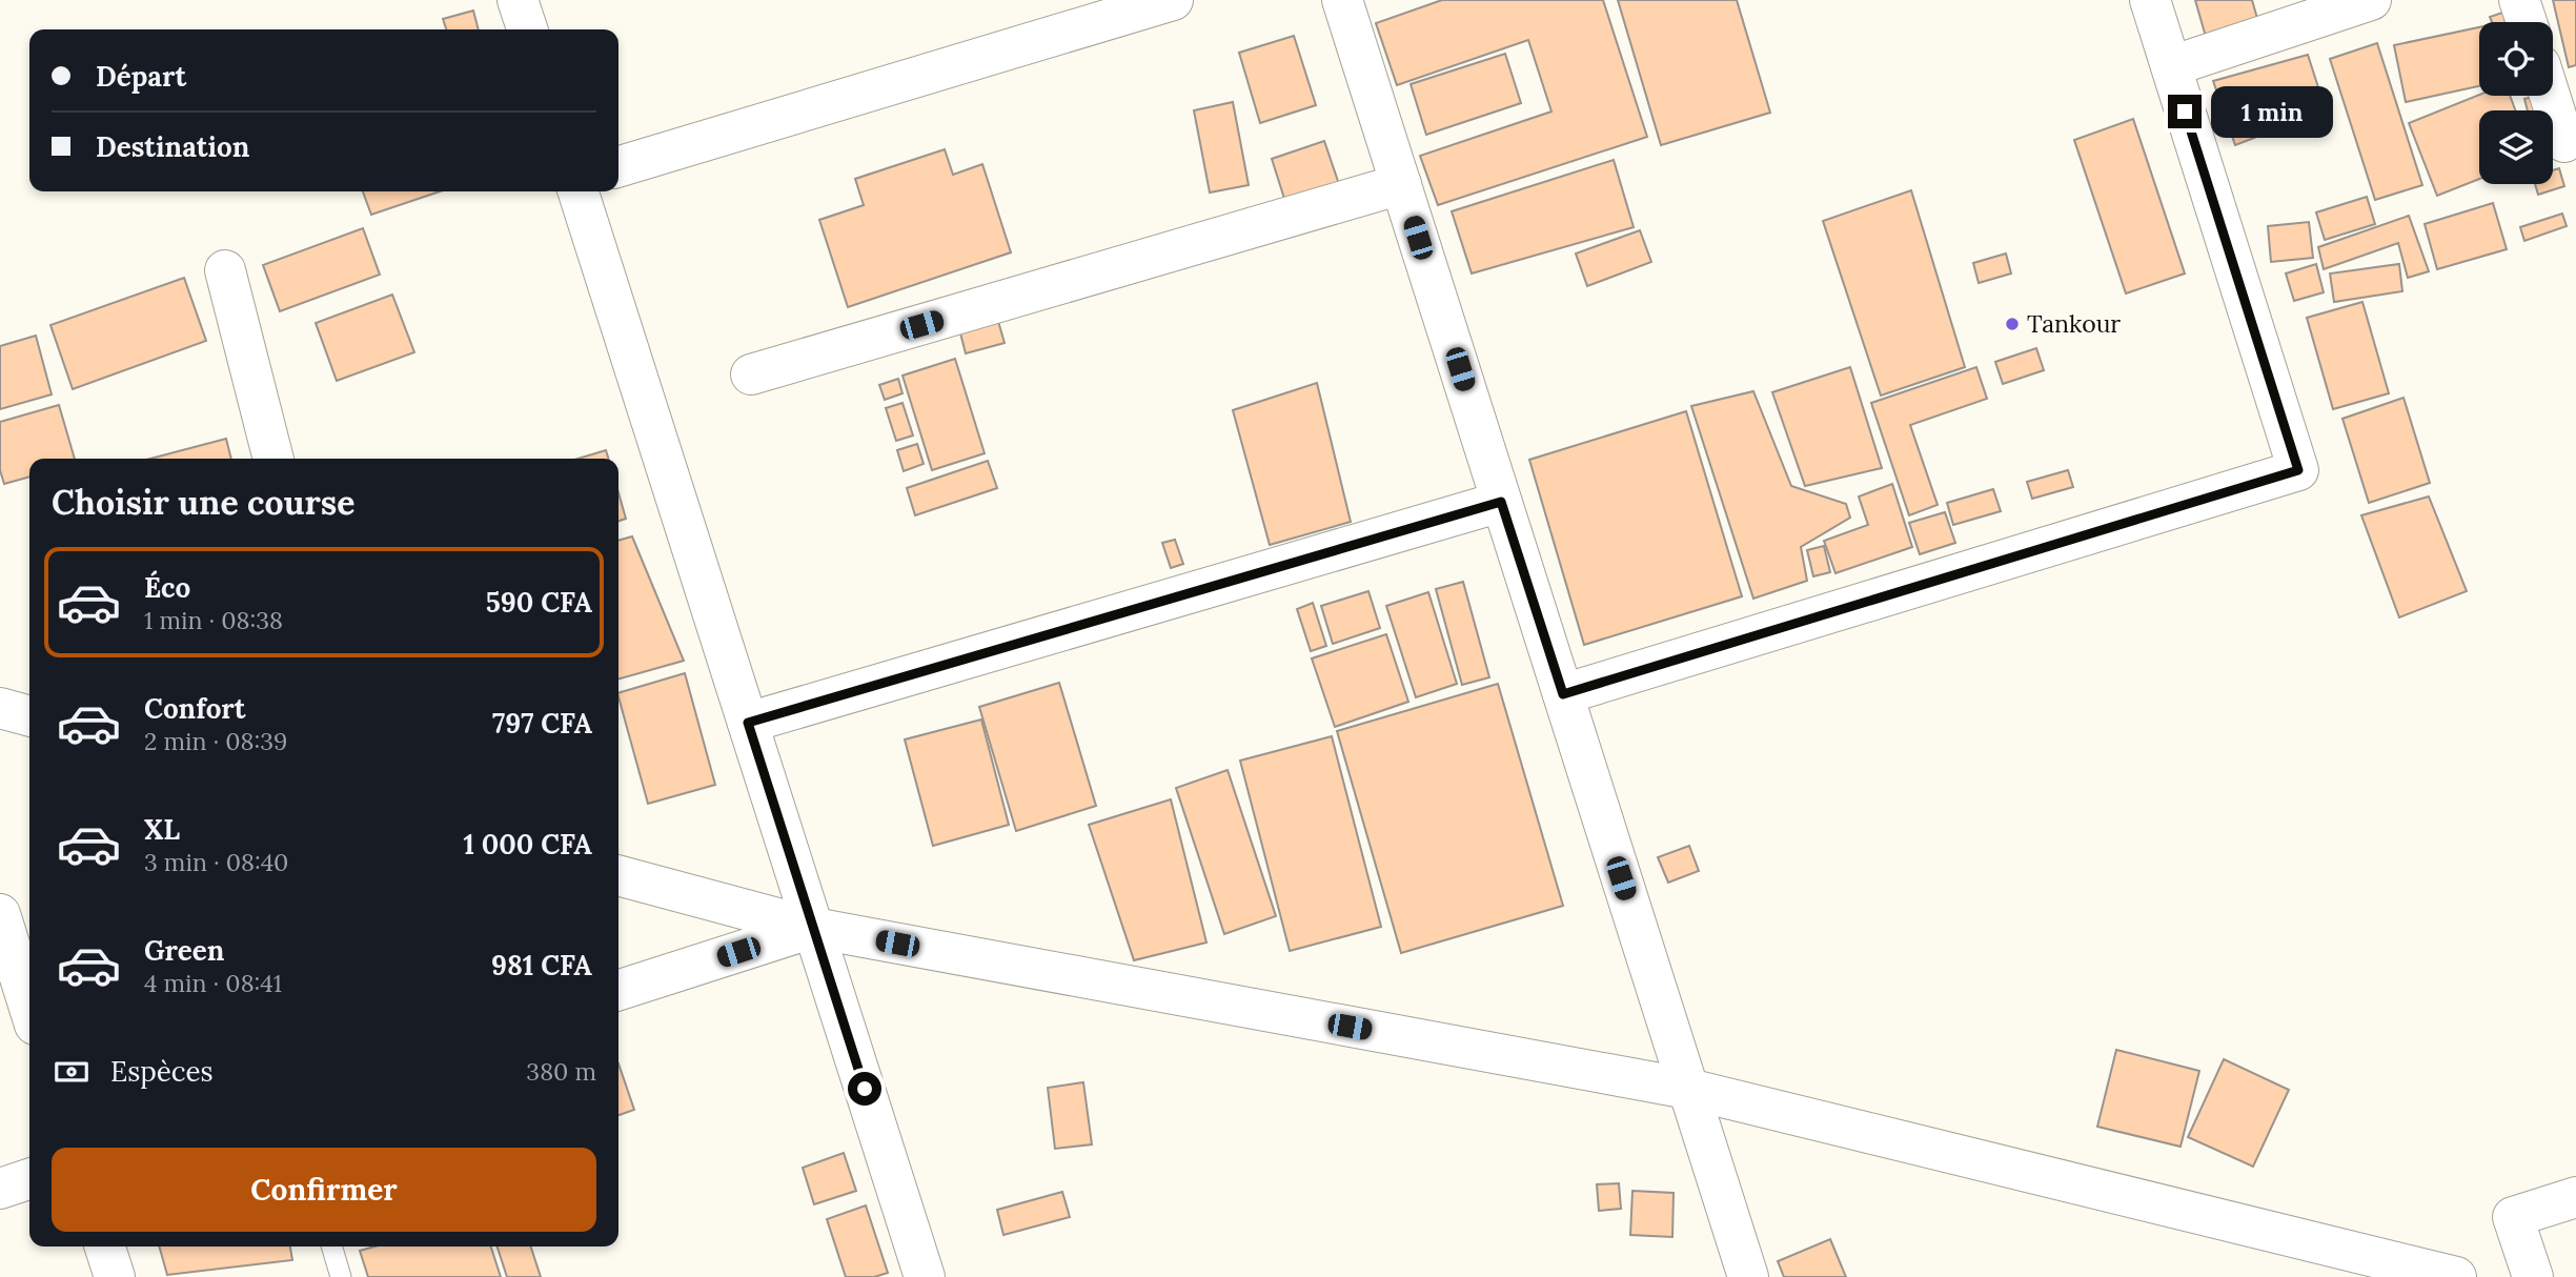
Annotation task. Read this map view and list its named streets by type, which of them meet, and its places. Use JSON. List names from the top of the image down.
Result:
{
  "places": ["Tankour"],
  "page": {
    "banner": ["Départ", "Destination"],
    "bubble": "1 min",
    "heading": "Choisir une course",
    "list": [
      {
        "name": "Éco",
        "note": "1 min · 08:38",
        "value": "590 CFA"
      },
      {
        "name": "Confort",
        "note": "2 min · 08:39",
        "value": "797 CFA"
      },
      {
        "name": "XL",
        "note": "3 min · 08:40",
        "value": "1 000 CFA"
      },
      {
        "name": "Green",
        "note": "4 min · 08:41",
        "value": "981 CFA"
      }
    ],
    "pay": ["Espèces", "380 m"],
    "buttons": "Confirmer"
  }
}
